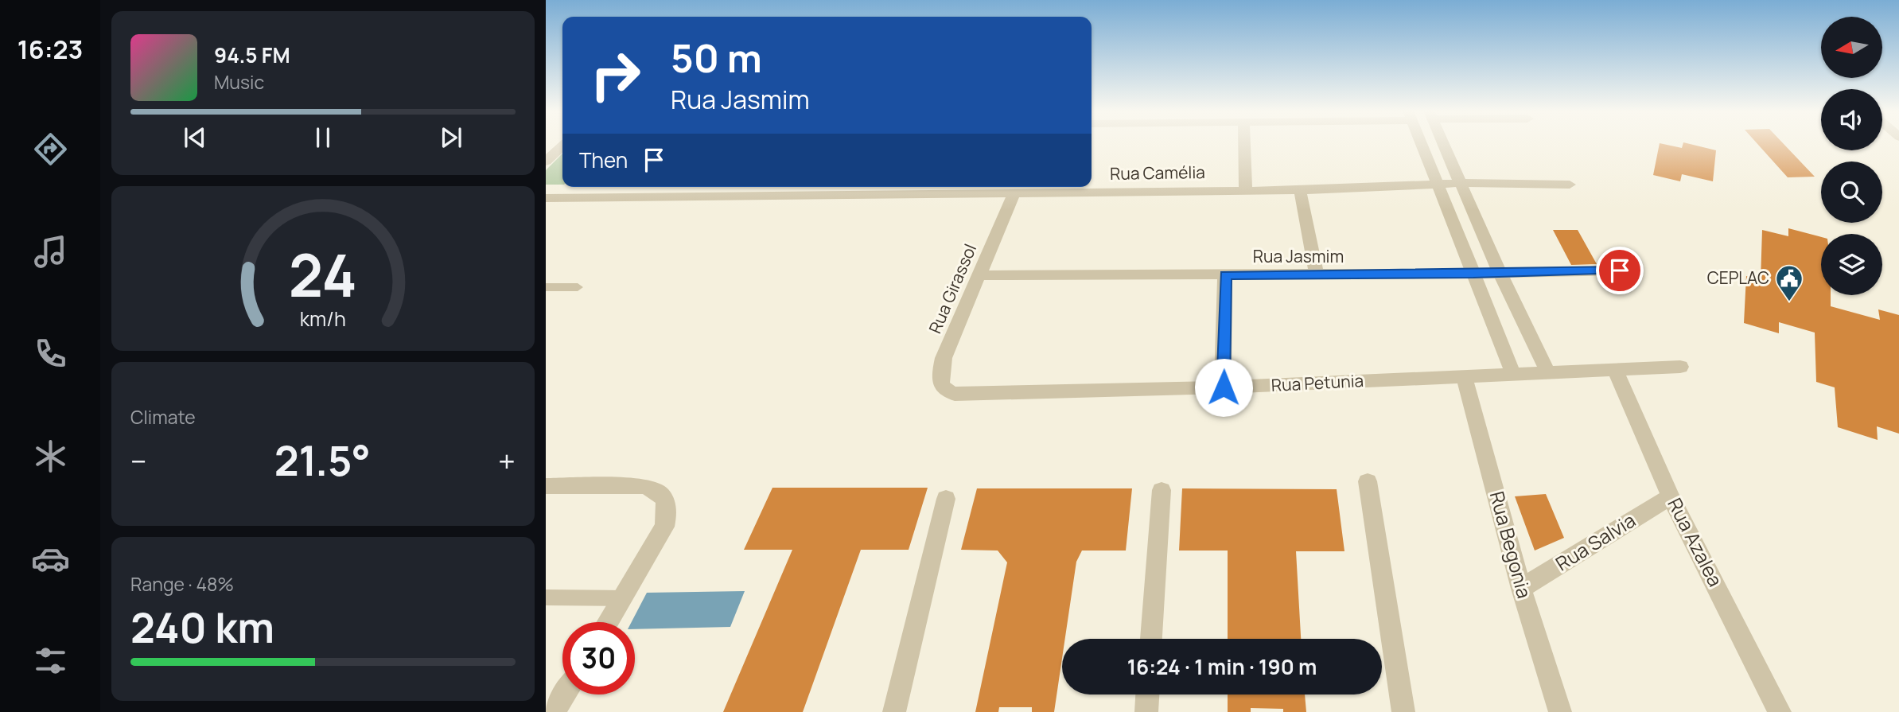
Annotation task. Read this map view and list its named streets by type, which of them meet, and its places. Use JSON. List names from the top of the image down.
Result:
{
  "streets": {
    "street": [
      "Rua Camélia",
      "Rua Jasmim",
      "Rua Girassol",
      "Rua Petunia",
      "Rua Salvia",
      "Rua Azalea",
      "Rua Begonia"
    ]
  },
  "crossings": [
    ["Rua Camélia", "Rua Girassol"],
    ["Rua Jasmim", "Rua Girassol"],
    ["Rua Girassol", "Rua Petunia"],
    ["Rua Petunia", "Rua Azalea"],
    ["Rua Petunia", "Rua Begonia"],
    ["Rua Salvia", "Rua Azalea"],
    ["Rua Salvia", "Rua Begonia"]
  ],
  "places": {
    "public building": ["CEPLAC"]
  },
  "north": "left",
  "page": {
    "tabs": "16:23",
    "turn": ["50 m", "Rua Jasmim"],
    "song": ["94.5 FM", "Music"],
    "then": "Then",
    "tile": [
      "Climate",
      ["Range · 48%", "240 km"]
    ],
    "heat": ["−", "21.5°", "+"],
    "limit": "30",
    "trip": "16:24 · 1 min · 190 m",
    "gauge": ["24", "km/h"]
  }
}
